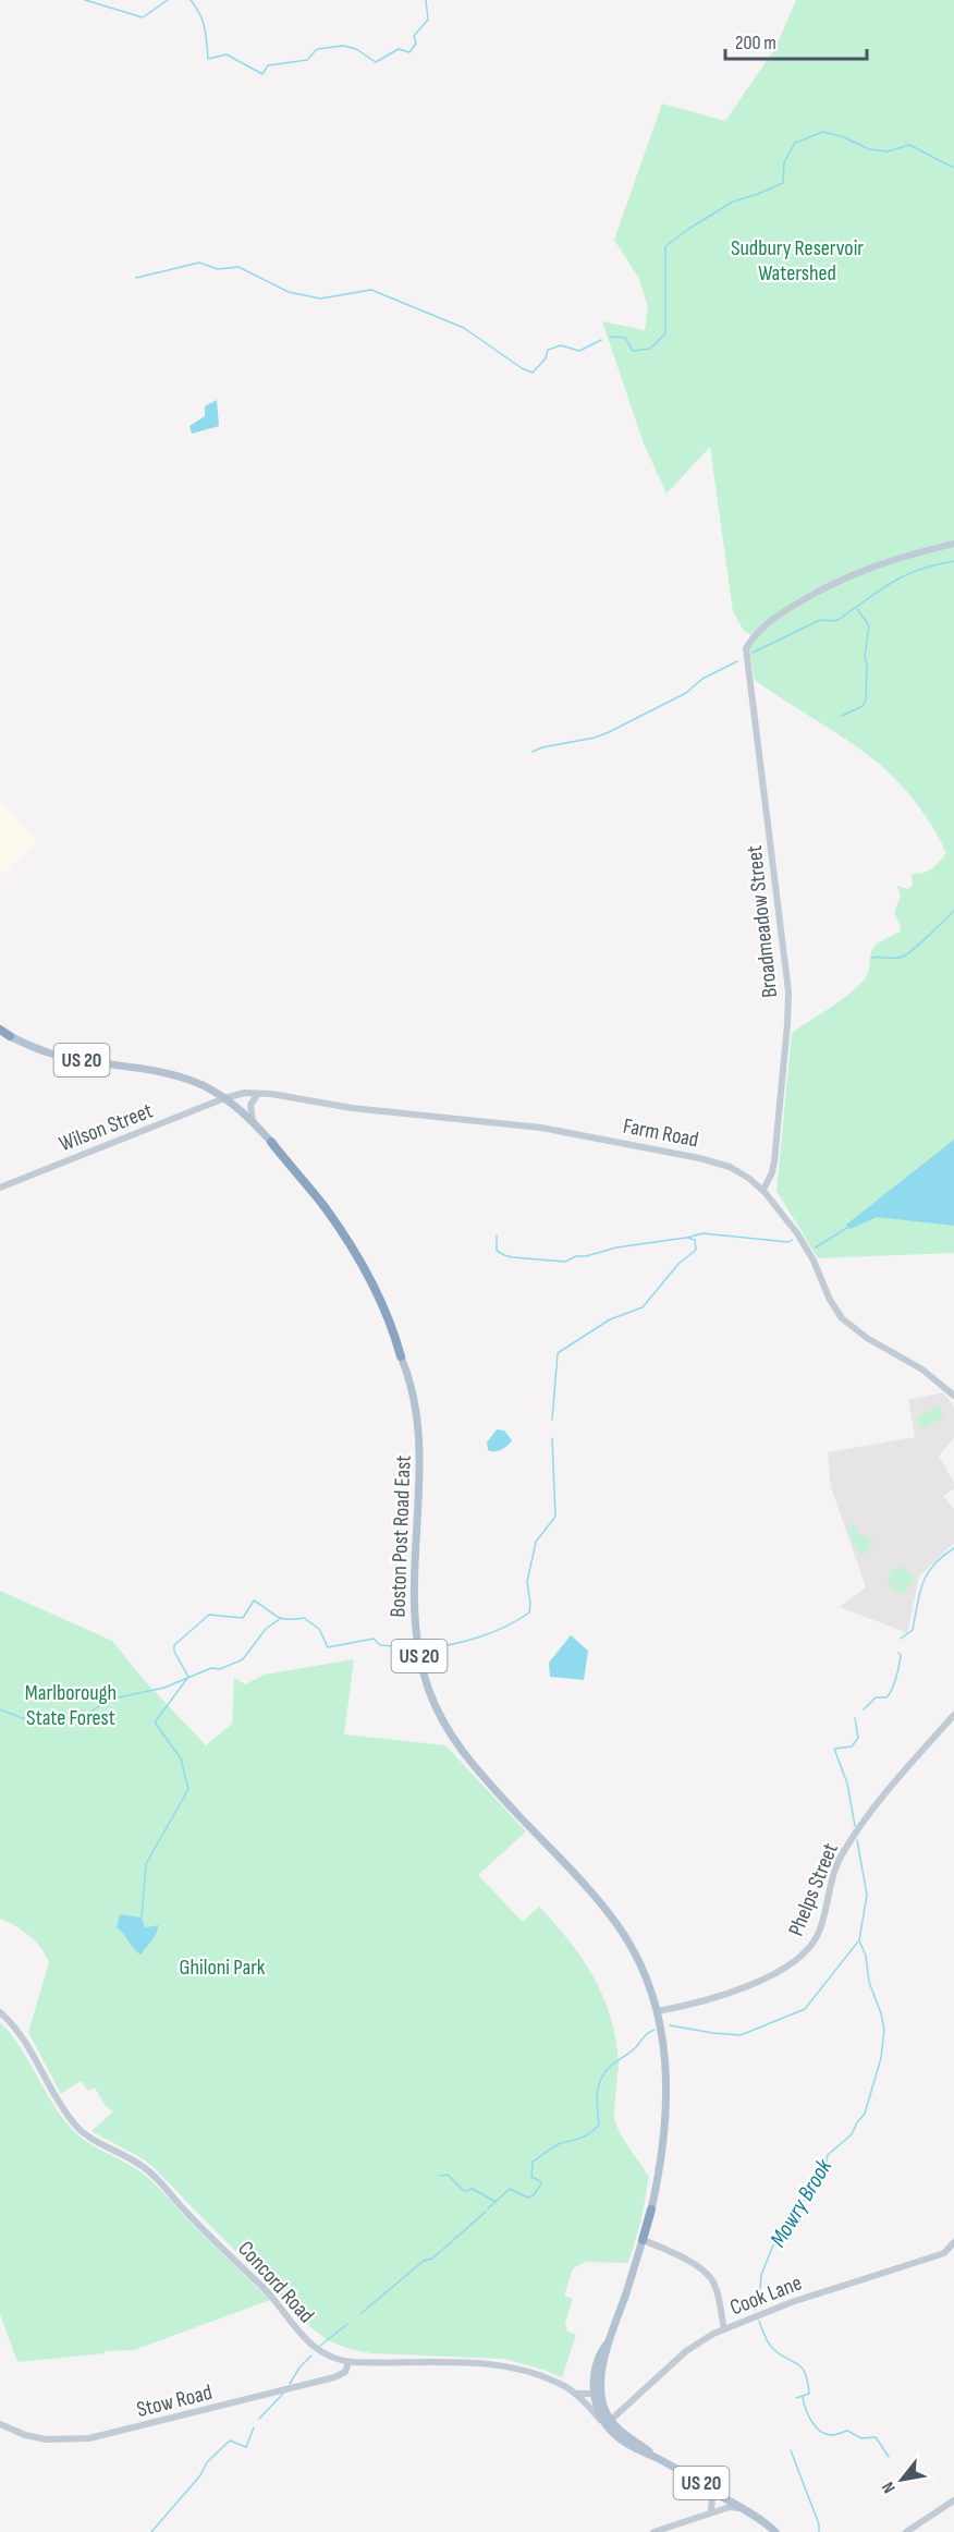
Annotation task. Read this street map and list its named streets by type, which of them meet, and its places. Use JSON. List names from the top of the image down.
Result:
{
  "streets": {
    "highway": ["US 20", "Boston Post Road East"],
    "street": [
      "Broadmeadow Street",
      "Wilson Street",
      "Farm Road",
      "Phelps Street",
      "Concord Road",
      "Cook Lane",
      "Stow Road"
    ]
  },
  "crossings": [
    ["Broadmeadow Street", "Farm Road"],
    ["US 20", "Boston Post Road East"],
    ["US 20", "Concord Road"],
    ["US 20", "Cook Lane"],
    ["Wilson Street", "Farm Road"],
    ["Wilson Street", "Boston Post Road East"],
    ["Farm Road", "Boston Post Road East"],
    ["Boston Post Road East", "Phelps Street"],
    ["Concord Road", "Cook Lane"],
    ["Concord Road", "Stow Road"]
  ],
  "water": ["Mowry Brook"],
  "parks": ["Sudbury Reservoir Watershed", "Marlborough State Forest", "Ghiloni Park"],
  "scale_bar": "200 m",
  "north": "bottom left"
}
